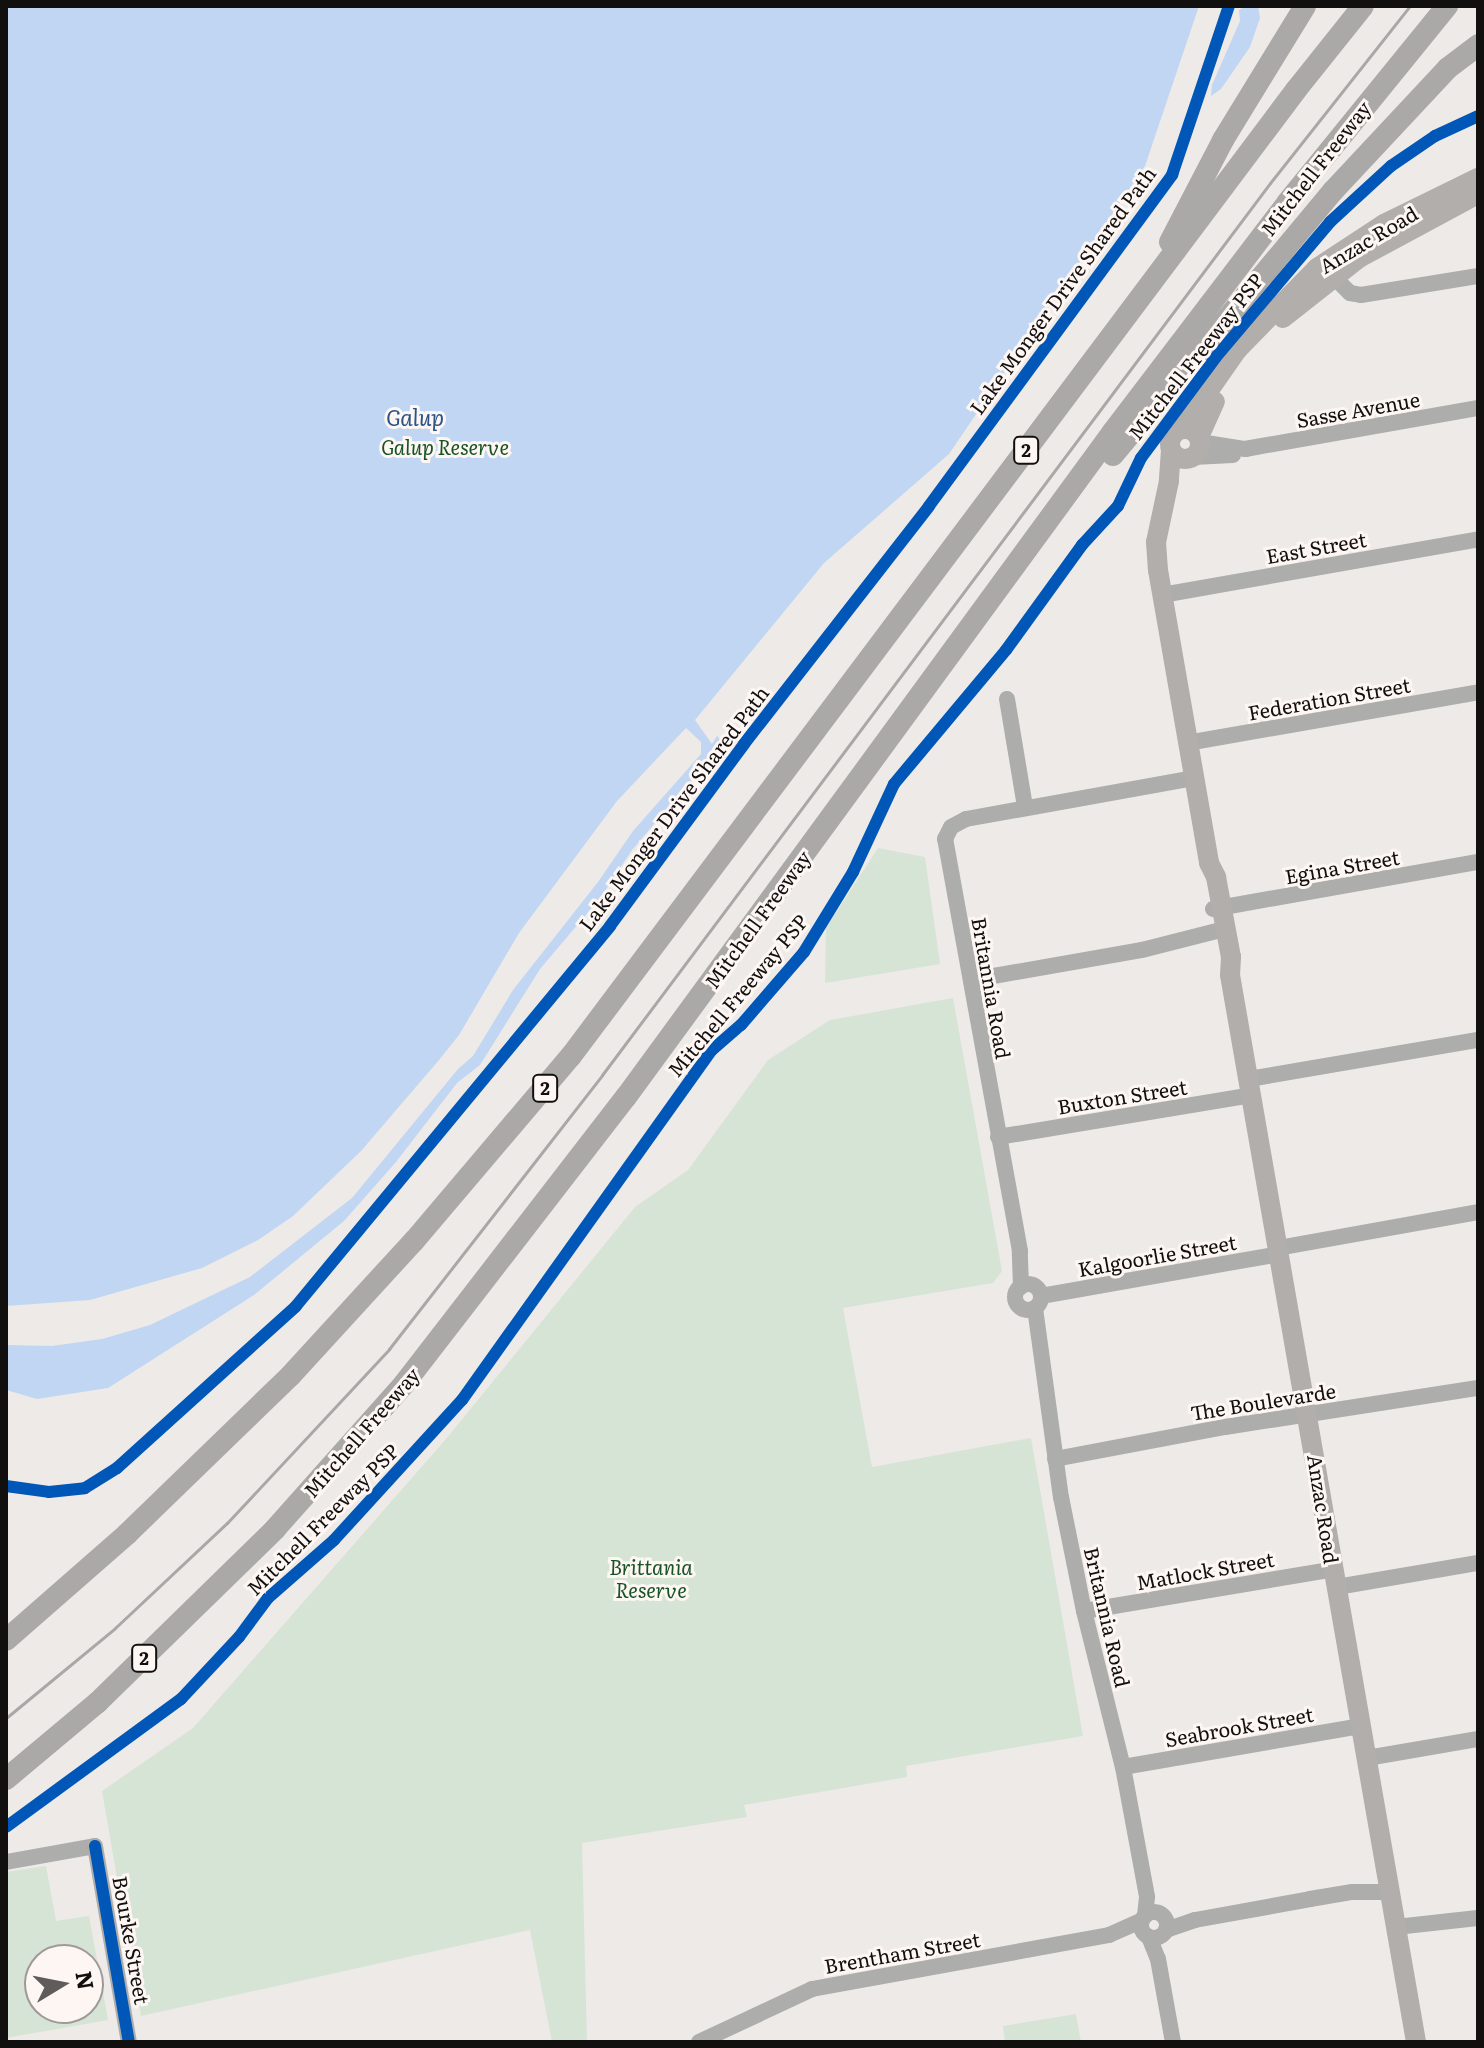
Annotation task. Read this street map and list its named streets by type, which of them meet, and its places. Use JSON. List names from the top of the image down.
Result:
{
  "streets": {
    "highway": ["Mitchell Freeway", "2"],
    "main road": ["Anzac Road"],
    "street": [
      "Sasse Avenue",
      "East Street",
      "Federation Street",
      "Egina Street",
      "Britannia Road",
      "Buxton Street",
      "Kalgoorlie Street",
      "The Boulevarde",
      "Matlock Street",
      "Seabrook Street",
      "Bourke Street",
      "Brentham Street"
    ],
    "cycle path": ["Lake Monger Drive Shared Path", "Mitchell Freeway PSP"]
  },
  "crossings": [
    ["Anzac Road", "Sasse Avenue"],
    ["Anzac Road", "East Street"],
    ["Anzac Road", "Federation Street"],
    ["Anzac Road", "Egina Street"],
    ["Anzac Road", "Buxton Street"],
    ["Anzac Road", "Kalgoorlie Street"],
    ["Anzac Road", "The Boulevarde"],
    ["Anzac Road", "Matlock Street"],
    ["Anzac Road", "Seabrook Street"],
    ["Anzac Road", "Brentham Street"],
    ["Britannia Road", "Buxton Street"],
    ["Britannia Road", "Kalgoorlie Street"],
    ["Britannia Road", "The Boulevarde"],
    ["Britannia Road", "Matlock Street"],
    ["Britannia Road", "Seabrook Street"],
    ["Britannia Road", "Brentham Street"]
  ],
  "water": ["Galup"],
  "parks": ["Galup Reserve", "Brittania Reserve"],
  "north": "right"
}
